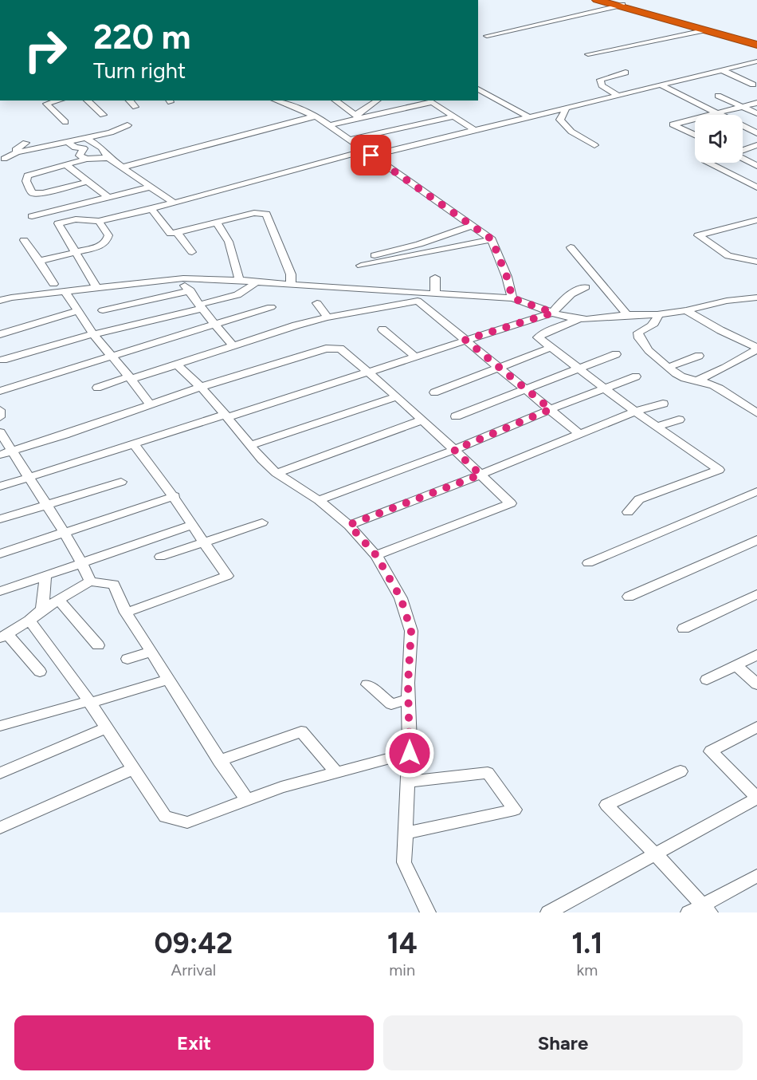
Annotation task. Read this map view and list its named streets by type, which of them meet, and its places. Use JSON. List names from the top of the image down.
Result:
{
  "page": {
    "turn": ["220 m", "Turn right"],
    "eta": [
      "09:42",
      "Arrival",
      "14",
      "min",
      "1.1",
      "km"
    ],
    "buttons": ["Exit", "Share"]
  }
}
